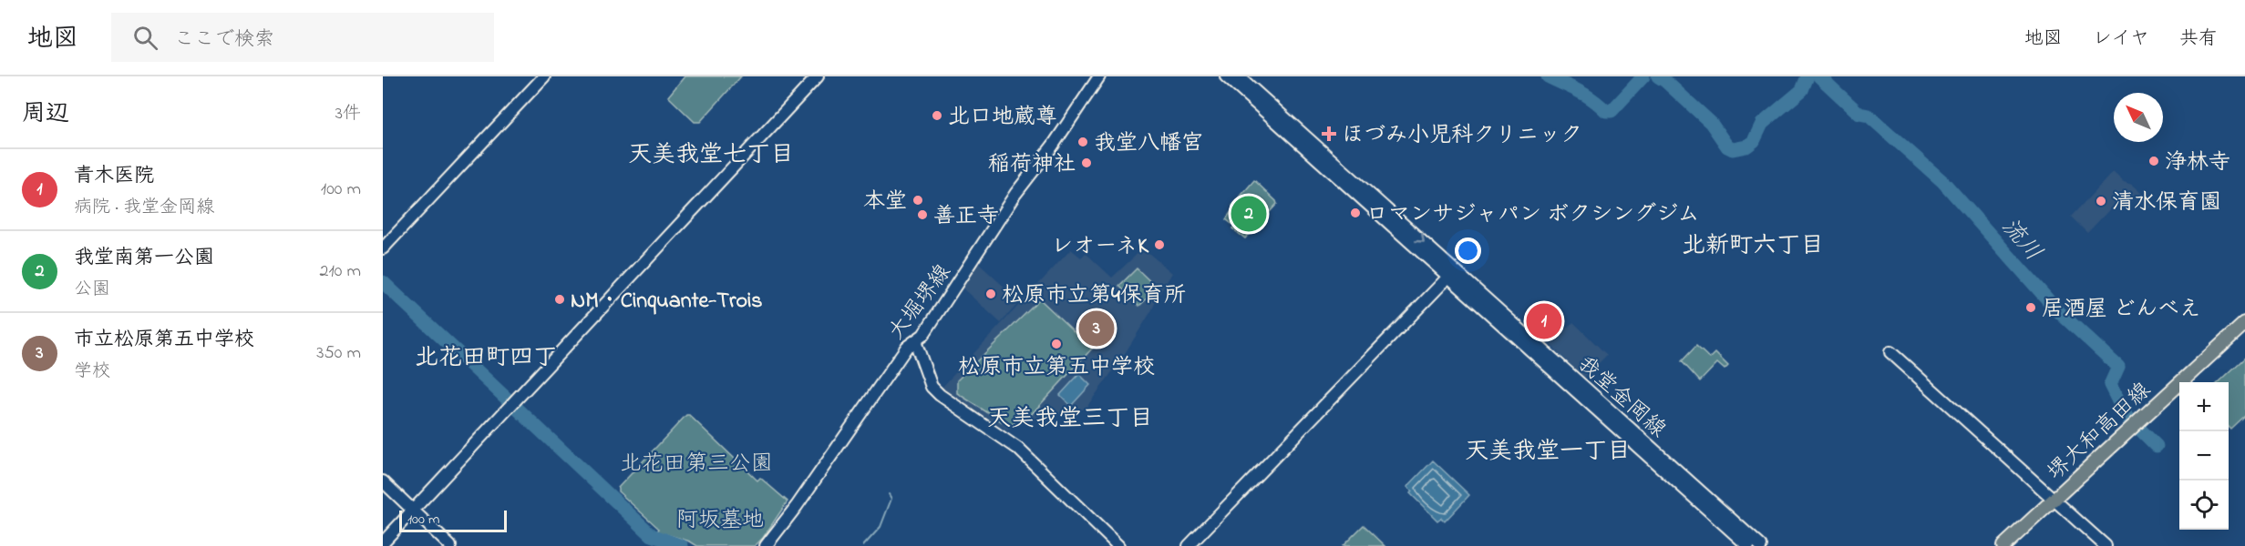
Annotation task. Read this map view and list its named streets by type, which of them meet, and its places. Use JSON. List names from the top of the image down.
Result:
{
  "streets": {
    "main road": ["大堀堺線", "我堂金岡線", "堺大和高田線"]
  },
  "districts": [
    "天美我堂七丁目",
    "北新町六丁目",
    "北花田町四丁",
    "天美我堂三丁目",
    "天美我堂一丁目"
  ],
  "water": ["流川"],
  "parks": ["北花田第三公園", "阿坂墓地"],
  "places": {
    "other": [
      "北口地蔵尊",
      "我堂八幡宮",
      "浄林寺",
      "稲荷神社",
      "本堂",
      "清水保育園",
      "ロマンサジャパン ボクシングジム",
      "善正寺",
      "レオーネK",
      "松原市立第4保育所",
      "NM・Cinquante-Trois",
      "居酒屋 どんべえ",
      "松原市立第五中学校"
    ],
    "health": ["ほづみ小児科クリニック"]
  },
  "scale_bar": "100 m",
  "north": "top left",
  "page": {
    "header": "地図",
    "search": "ここで検索",
    "nav": ["地図", "レイヤ", "共有"],
    "heading": ["周辺", "3件"],
    "list": [
      {
        "mark": "1",
        "name": "青木医院",
        "note": "病院 · 我堂金岡線",
        "value": "100 m"
      },
      {
        "mark": "2",
        "name": "我堂南第一公園",
        "note": "公園",
        "value": "210 m"
      },
      {
        "mark": "3",
        "name": "市立松原第五中学校",
        "note": "学校",
        "value": "350 m"
      }
    ],
    "pins": ["2", "1", "3"],
    "map_buttons": ["+", "−"],
    "scale": "100 m"
  }
}
